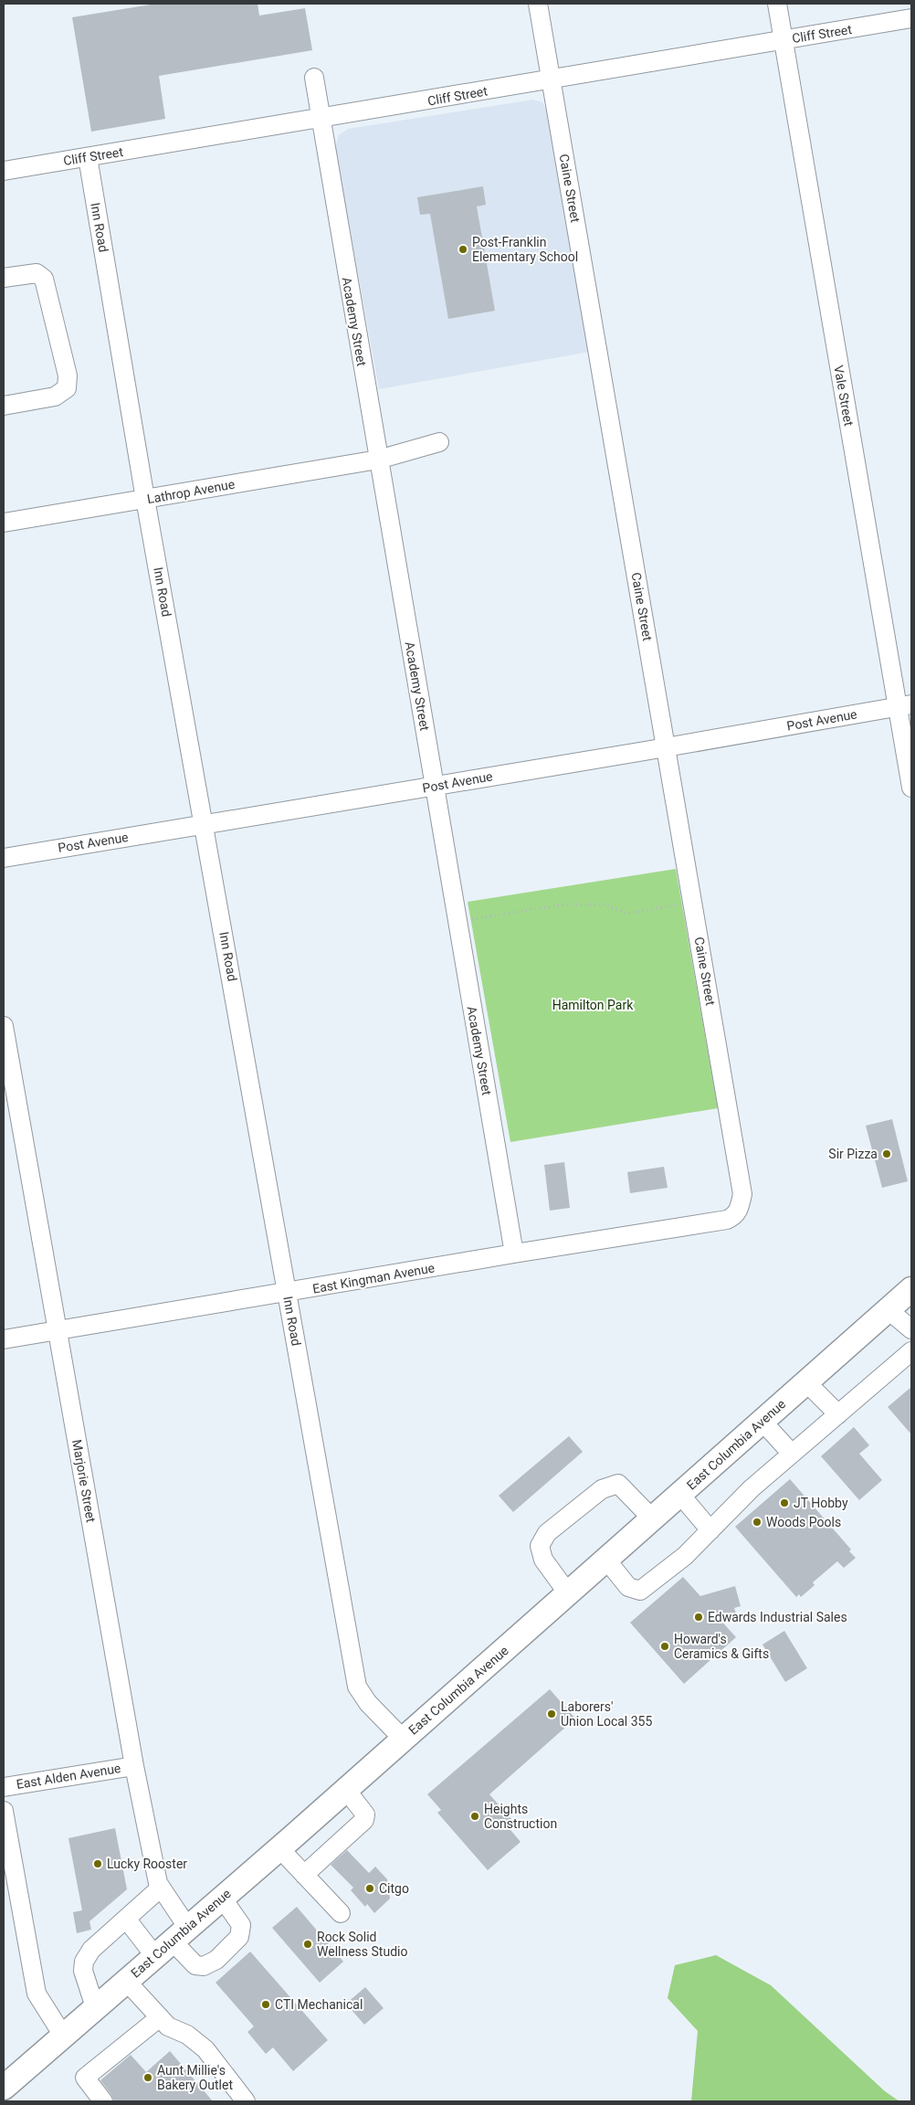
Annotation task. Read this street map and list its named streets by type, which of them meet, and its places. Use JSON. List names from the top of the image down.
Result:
{
  "streets": {
    "main road": ["East Columbia Avenue"],
    "street": [
      "Cliff Street",
      "Caine Street",
      "Inn Road",
      "Academy Street",
      "Vale Street",
      "Lathrop Avenue",
      "Post Avenue",
      "East Kingman Avenue",
      "Marjorie Street",
      "East Alden Avenue"
    ]
  },
  "crossings": [
    ["Cliff Street", "Caine Street"],
    ["Cliff Street", "Inn Road"],
    ["Cliff Street", "Academy Street"],
    ["Cliff Street", "Vale Street"],
    ["Caine Street", "Post Avenue"],
    ["Caine Street", "East Kingman Avenue"],
    ["Inn Road", "Lathrop Avenue"],
    ["Inn Road", "Post Avenue"],
    ["Inn Road", "East Kingman Avenue"],
    ["Inn Road", "East Columbia Avenue"],
    ["Academy Street", "Lathrop Avenue"],
    ["Academy Street", "Post Avenue"],
    ["Academy Street", "East Kingman Avenue"],
    ["Vale Street", "Post Avenue"],
    ["East Kingman Avenue", "Marjorie Street"],
    ["East Columbia Avenue", "Marjorie Street"],
    ["Marjorie Street", "East Alden Avenue"]
  ],
  "parks": ["Hamilton Park"],
  "places": [
    "Post-Franklin Elementary School",
    "Sir Pizza",
    "JT Hobby",
    "Woods Pools",
    "Edwards Industrial Sales",
    "Howard's Ceramics & Gifts",
    "Laborers' Union Local 355",
    "Heights Construction",
    "Lucky Rooster",
    "Citgo",
    "Rock Solid Wellness Studio",
    "CTI Mechanical",
    "Aunt Millie's Bakery Outlet"
  ]
}
